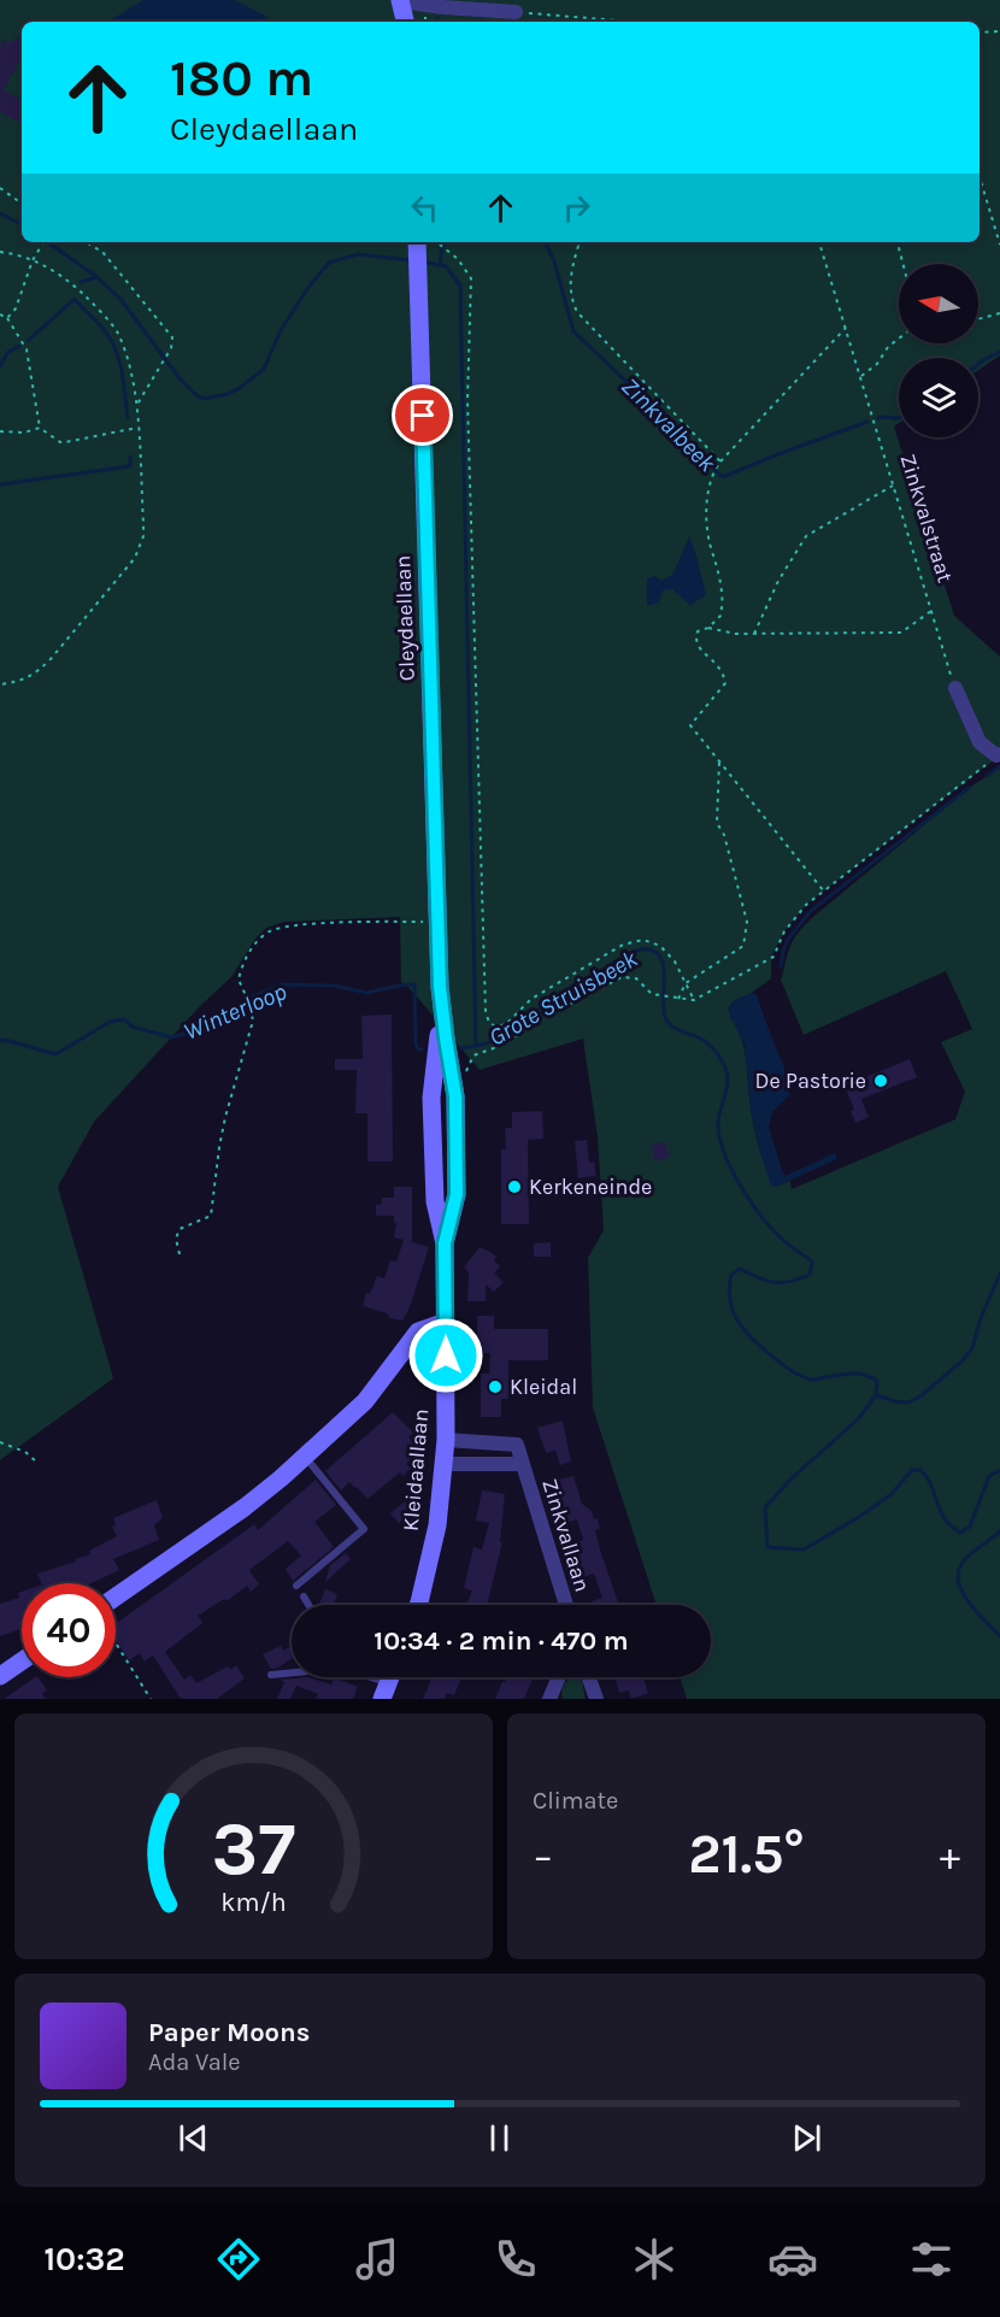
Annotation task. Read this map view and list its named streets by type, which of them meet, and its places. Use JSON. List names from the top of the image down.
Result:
{
  "streets": {
    "street": ["Cleydaellaan", "Kleidaallaan", "Zinkvallaan"],
    "path": ["Zinkvalstraat"]
  },
  "crossings": [
    ["Cleydaellaan", "Kleidaallaan"],
    ["Kleidaallaan", "Zinkvallaan"]
  ],
  "water": ["Zinkvalbeek", "Grote Struisbeek", "Winterloop"],
  "places": ["De Pastorie", "Kerkeneinde", "Kleidal"],
  "north": "left",
  "page": {
    "turn": ["180 m", "Cleydaellaan"],
    "limit": "40",
    "trip": "10:34 · 2 min · 470 m",
    "tile": "Climate",
    "heat": ["−", "21.5°", "+"],
    "song": ["Paper Moons", "Ada Vale"],
    "tabs": "10:32",
    "gauge": ["37", "km/h"]
  }
}
